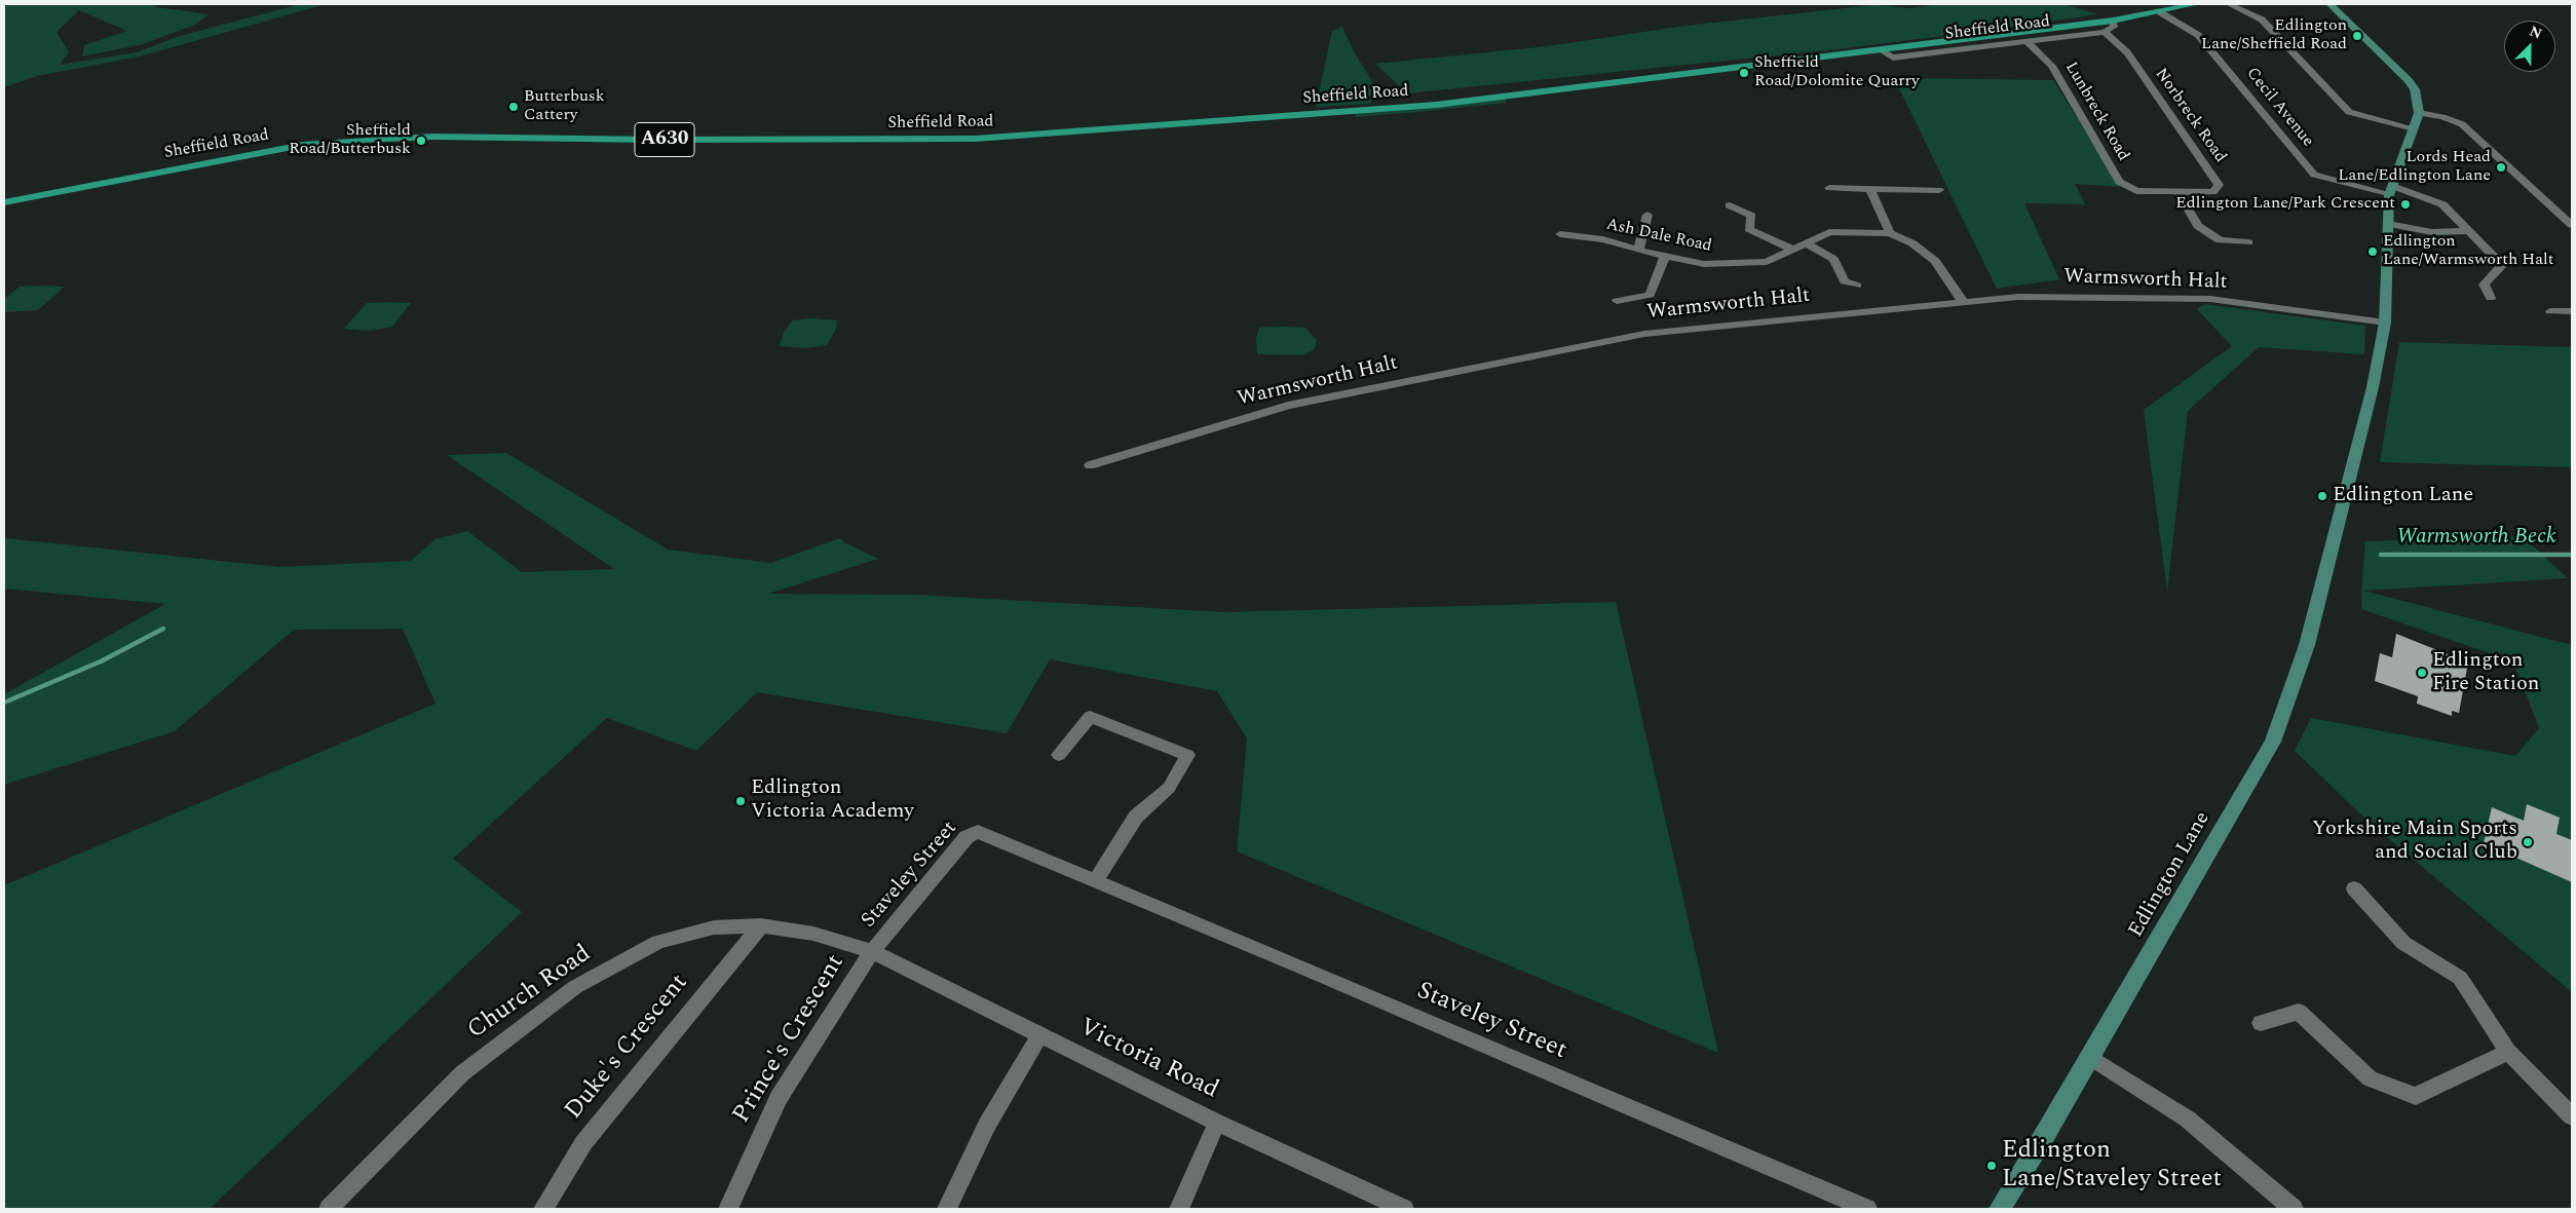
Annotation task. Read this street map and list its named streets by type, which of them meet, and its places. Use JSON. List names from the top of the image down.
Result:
{
  "streets": {
    "main road": ["Sheffield Road", "A630", "Edlington Lane"],
    "street": [
      "Cecil Avenue",
      "Lunbreck Road",
      "Norbreck Road",
      "Ash Dale Road",
      "Warmsworth Halt",
      "Staveley Street",
      "Church Road",
      "Prince's Crescent",
      "Duke's Crescent",
      "Victoria Road"
    ]
  },
  "crossings": [
    ["Sheffield Road", "Cecil Avenue"],
    ["Sheffield Road", "Lunbreck Road"],
    ["Sheffield Road", "Norbreck Road"],
    ["Cecil Avenue", "Edlington Lane"],
    ["Lunbreck Road", "Norbreck Road"],
    ["Ash Dale Road", "Warmsworth Halt"],
    ["Warmsworth Halt", "Edlington Lane"],
    ["Staveley Street", "Church Road"],
    ["Staveley Street", "Prince's Crescent"],
    ["Staveley Street", "Victoria Road"],
    ["Church Road", "Prince's Crescent"],
    ["Church Road", "Duke's Crescent"],
    ["Church Road", "Victoria Road"],
    ["Prince's Crescent", "Victoria Road"]
  ],
  "water": ["Warmsworth Beck"],
  "places": [
    "Edlington Lane/Sheffield Road",
    "Sheffield Road/Dolomite Quarry",
    "Butterbusk Cattery",
    "Sheffield Road/Butterbusk",
    "Lords Head Lane/Edlington Lane",
    "Edlington Lane/Park Crescent",
    "Edlington Lane/Warmsworth Halt",
    "Edlington Lane",
    "Edlington Fire Station",
    "Edlington Victoria Academy",
    "Yorkshire Main Sports and Social Club",
    "Edlington Lane/Staveley Street"
  ],
  "north": "top right"
}
